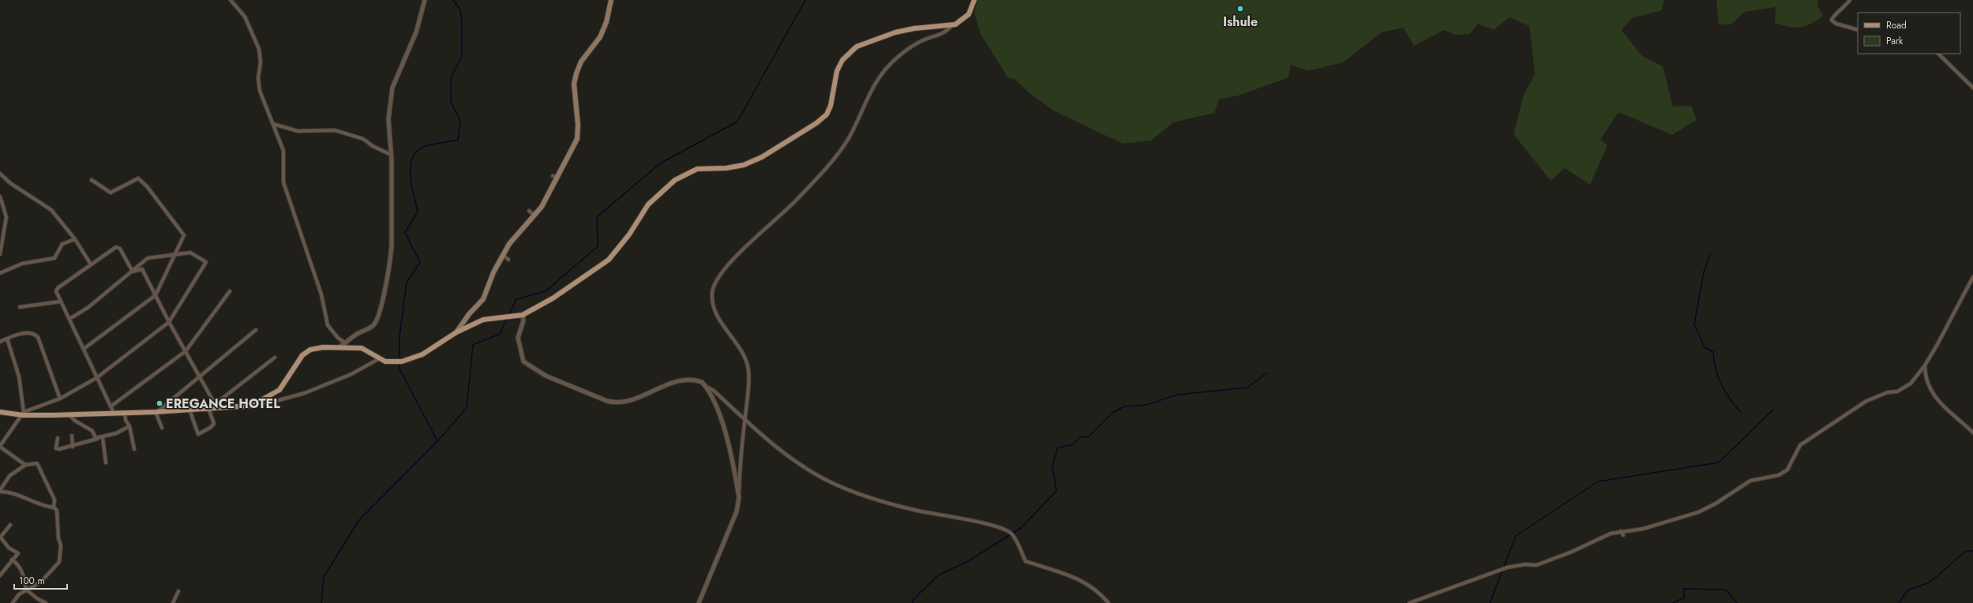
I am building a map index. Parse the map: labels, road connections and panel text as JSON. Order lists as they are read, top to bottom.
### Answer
{
  "places": ["Ishule", "EREGANCE HOTEL"],
  "legend": ["Road", "Park"],
  "scale_bar": "100 m"
}
